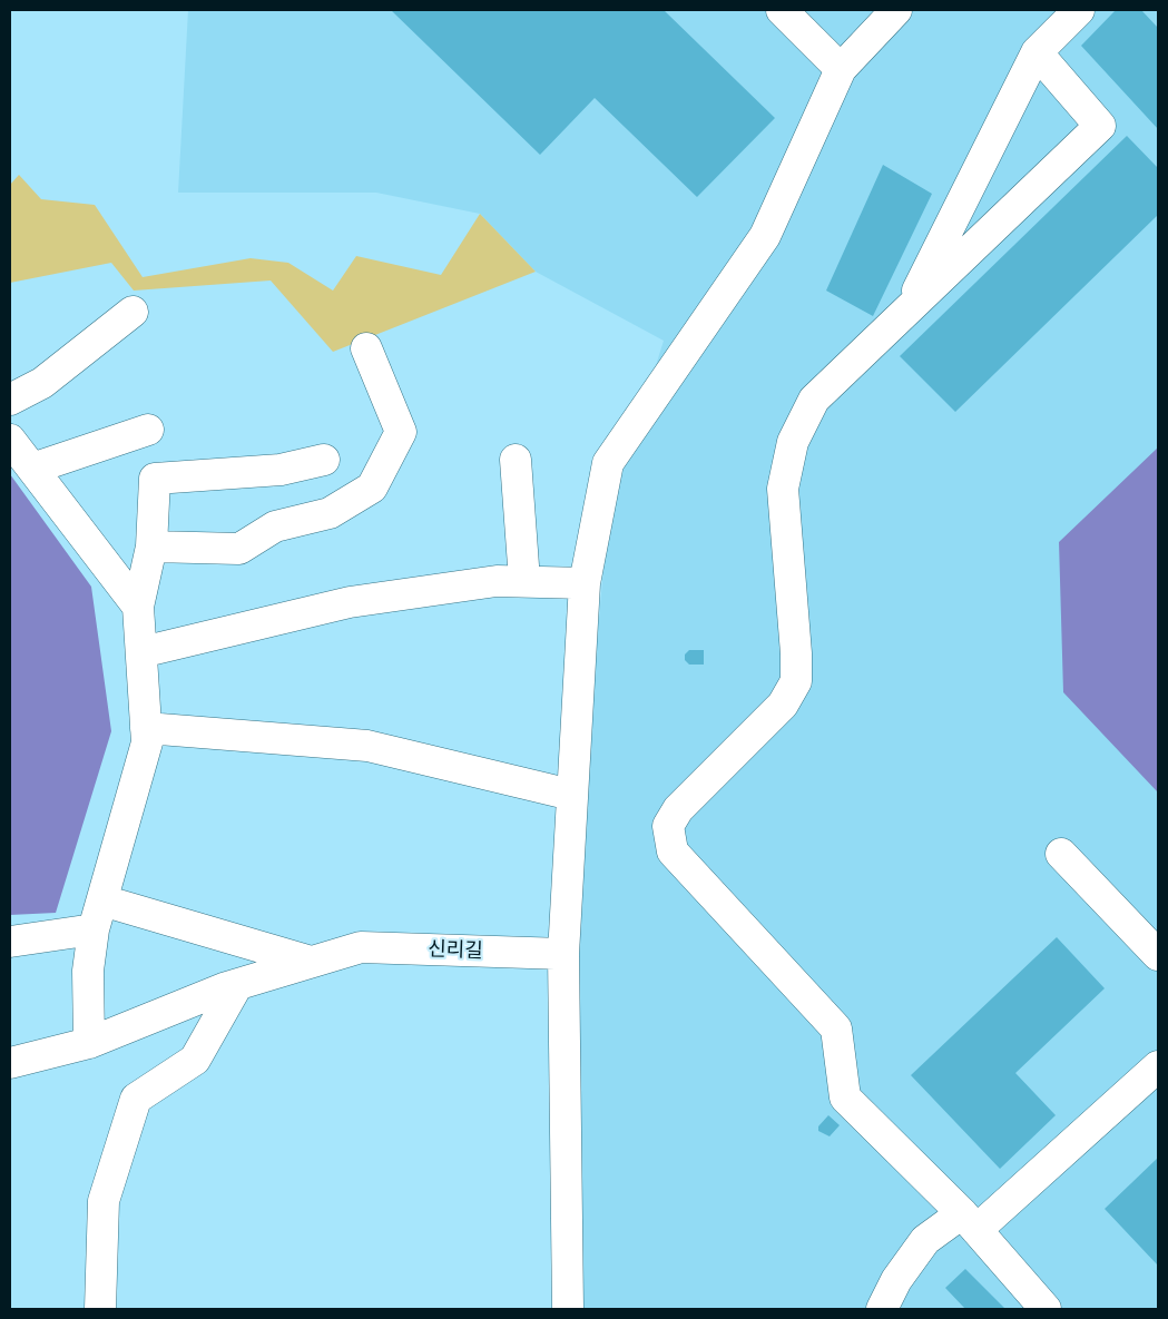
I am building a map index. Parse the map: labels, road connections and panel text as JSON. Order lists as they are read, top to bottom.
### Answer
{
  "streets": {
    "street": ["신리길"]
  }
}
